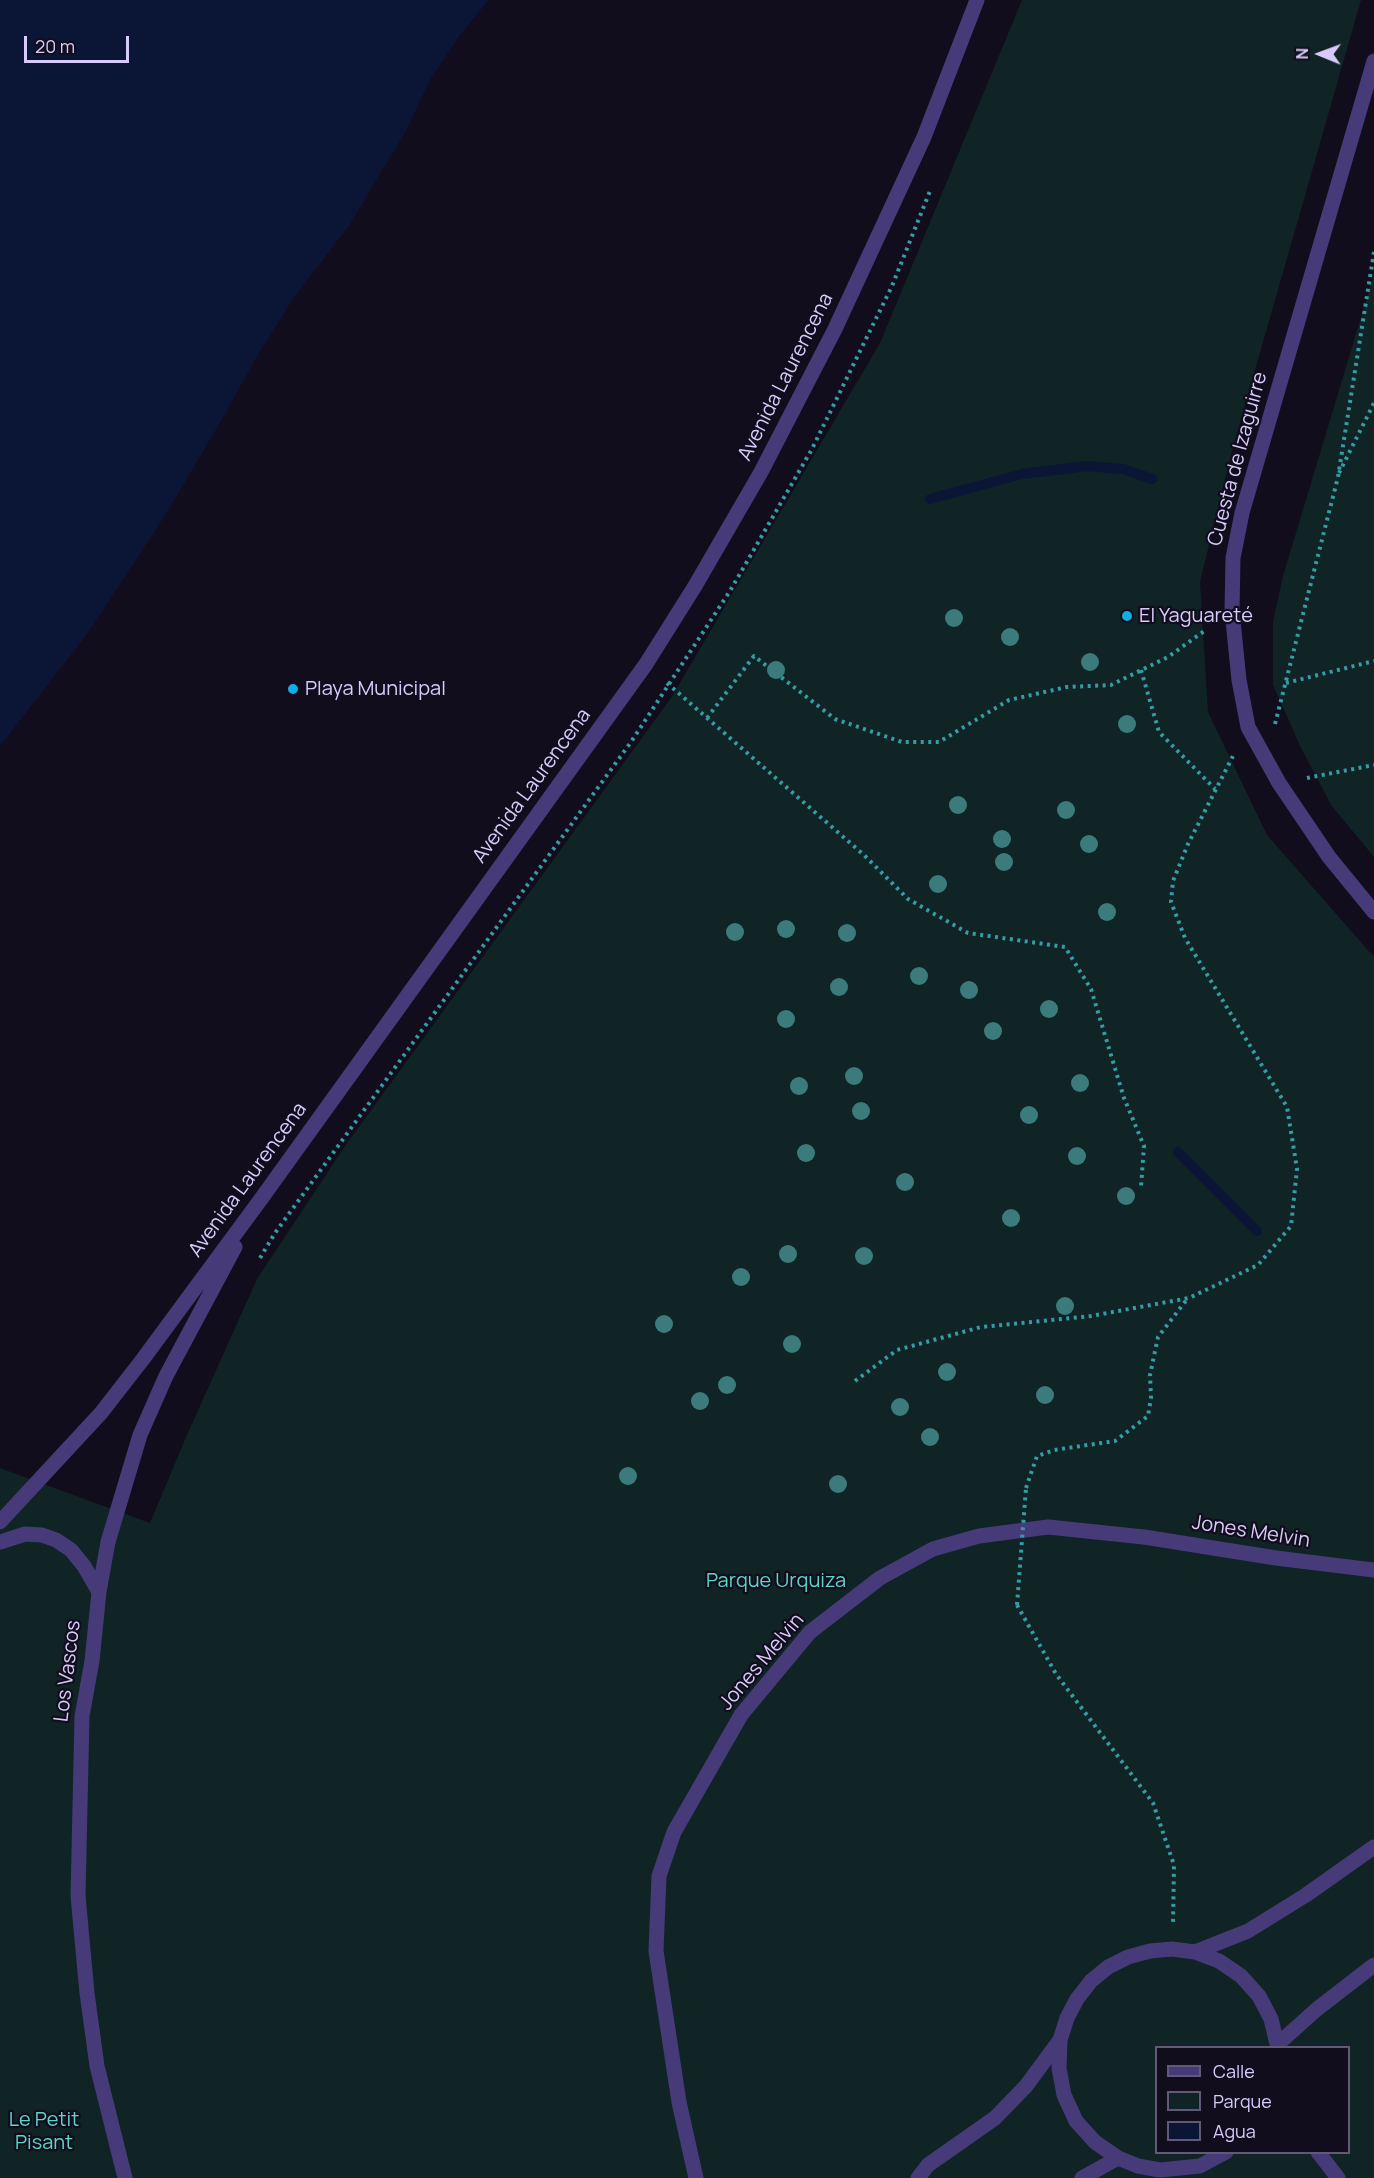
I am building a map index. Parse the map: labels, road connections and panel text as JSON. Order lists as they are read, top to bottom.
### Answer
{
  "streets": {
    "street": [
      "Avenida Laurencena",
      "Cuesta de Izaguirre",
      "Jones Melvin",
      "Los Vascos"
    ]
  },
  "crossings": [
    ["Avenida Laurencena", "Los Vascos"]
  ],
  "parks": ["Parque Urquiza", "Le Petit Pisant"],
  "places": ["El Yaguareté", "Playa Municipal"],
  "legend": ["Calle", "Parque", "Agua"],
  "scale_bar": "20 m",
  "north": "left"
}
